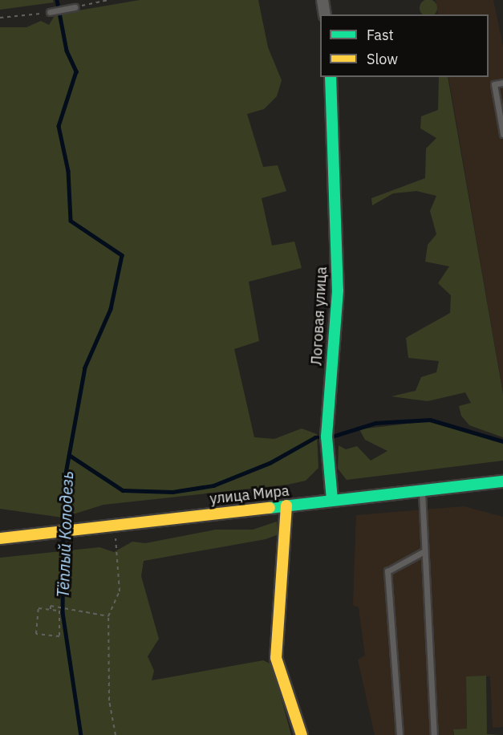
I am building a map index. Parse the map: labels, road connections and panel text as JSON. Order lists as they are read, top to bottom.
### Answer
{
  "streets": {
    "street": ["Логовая улица", "улица Мира"]
  },
  "crossings": [
    ["Логовая улица", "улица Мира"]
  ],
  "water": ["Тёплый Колодезь"],
  "legend": ["Fast", "Slow"]
}
